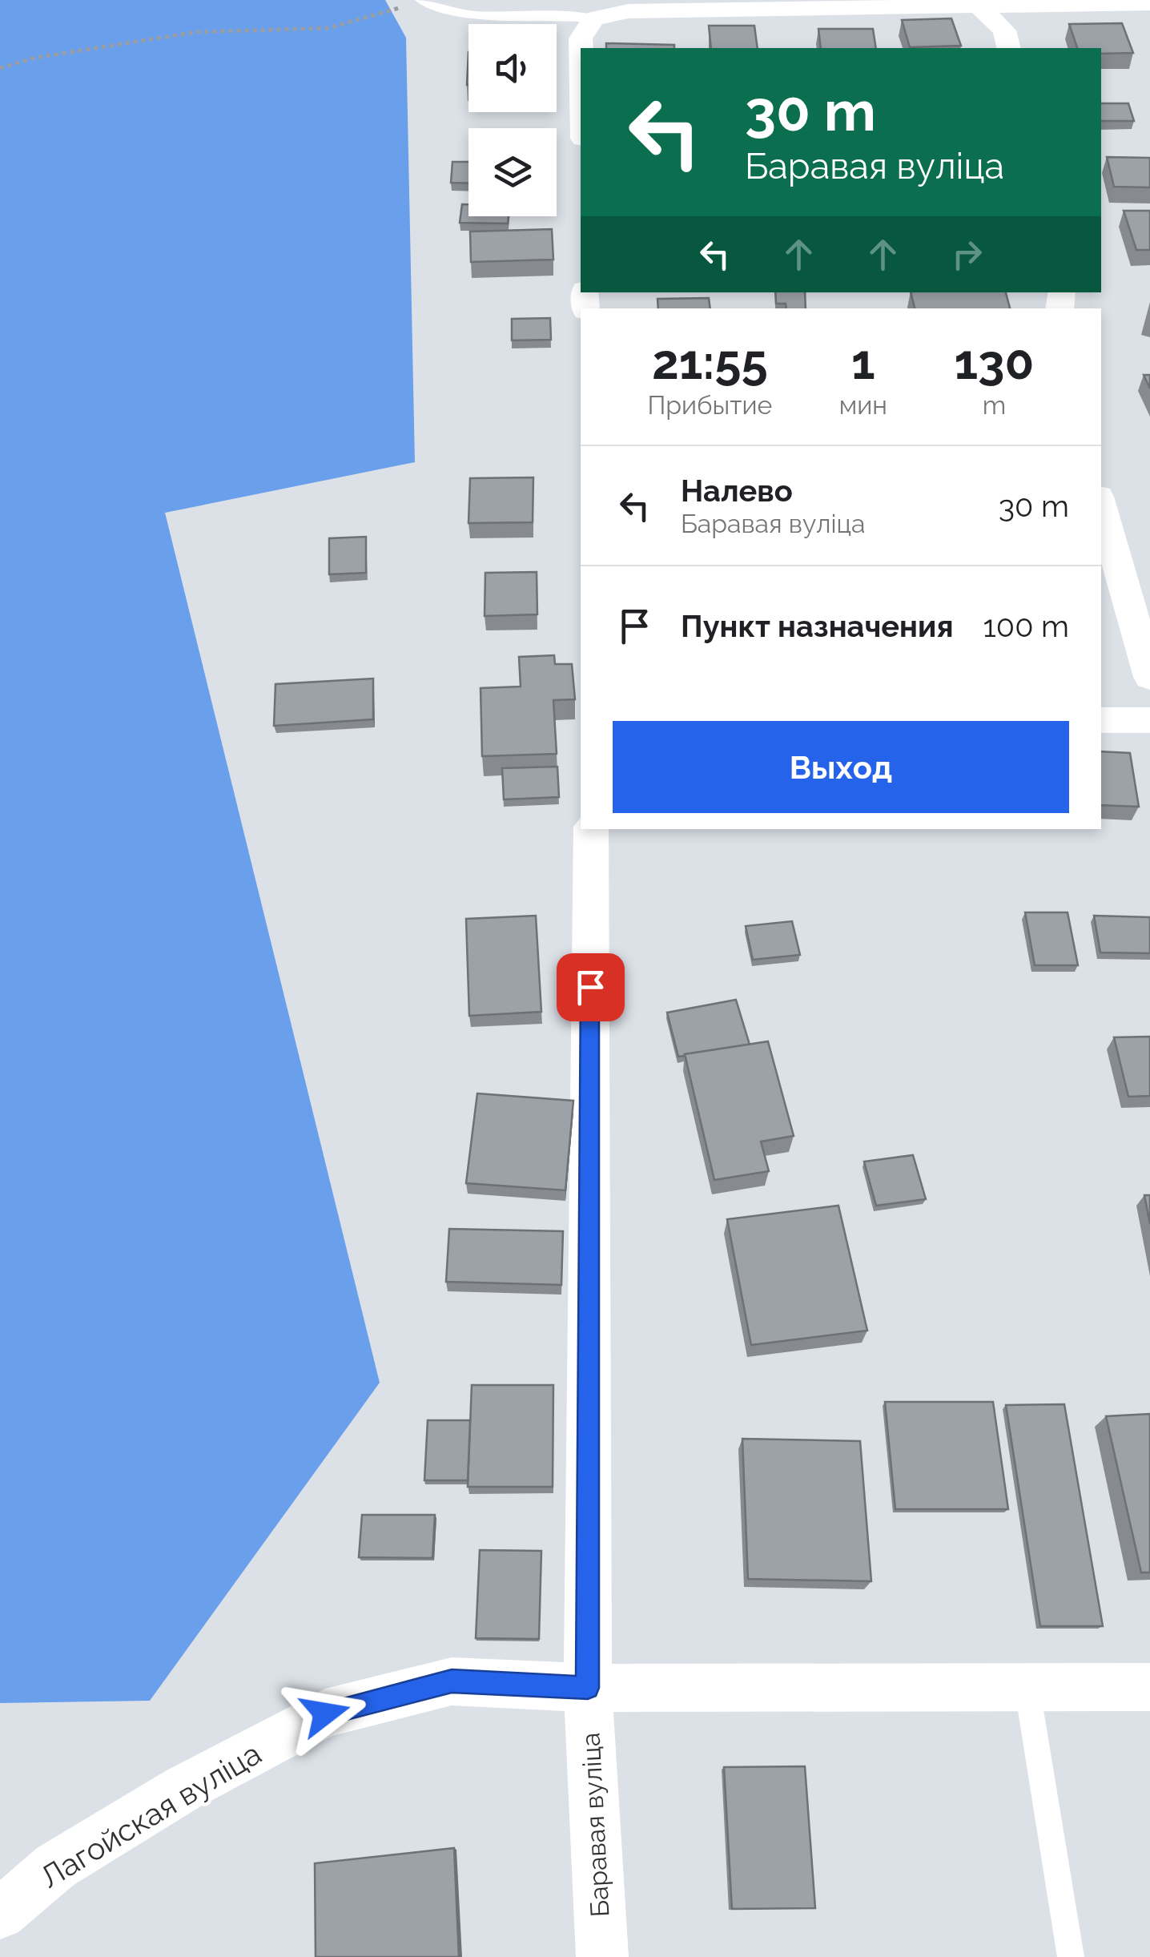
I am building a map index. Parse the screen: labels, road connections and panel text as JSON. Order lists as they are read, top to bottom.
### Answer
{
  "streets": {
    "street": ["Лагойская вуліца", "Баравая вуліца"]
  },
  "crossings": [
    ["Лагойская вуліца", "Баравая вуліца"]
  ],
  "page": {
    "turn": ["30 m", "Баравая вуліца"],
    "eta": [
      "21:55",
      "Прибытие",
      "1",
      "мин",
      "130",
      "m"
    ],
    "list": [
      {
        "name": "Налево",
        "note": "Баравая вуліца",
        "value": "30 m"
      },
      {
        "name": "Пункт назначения",
        "value": "100 m"
      }
    ],
    "buttons": "Выход"
  }
}
